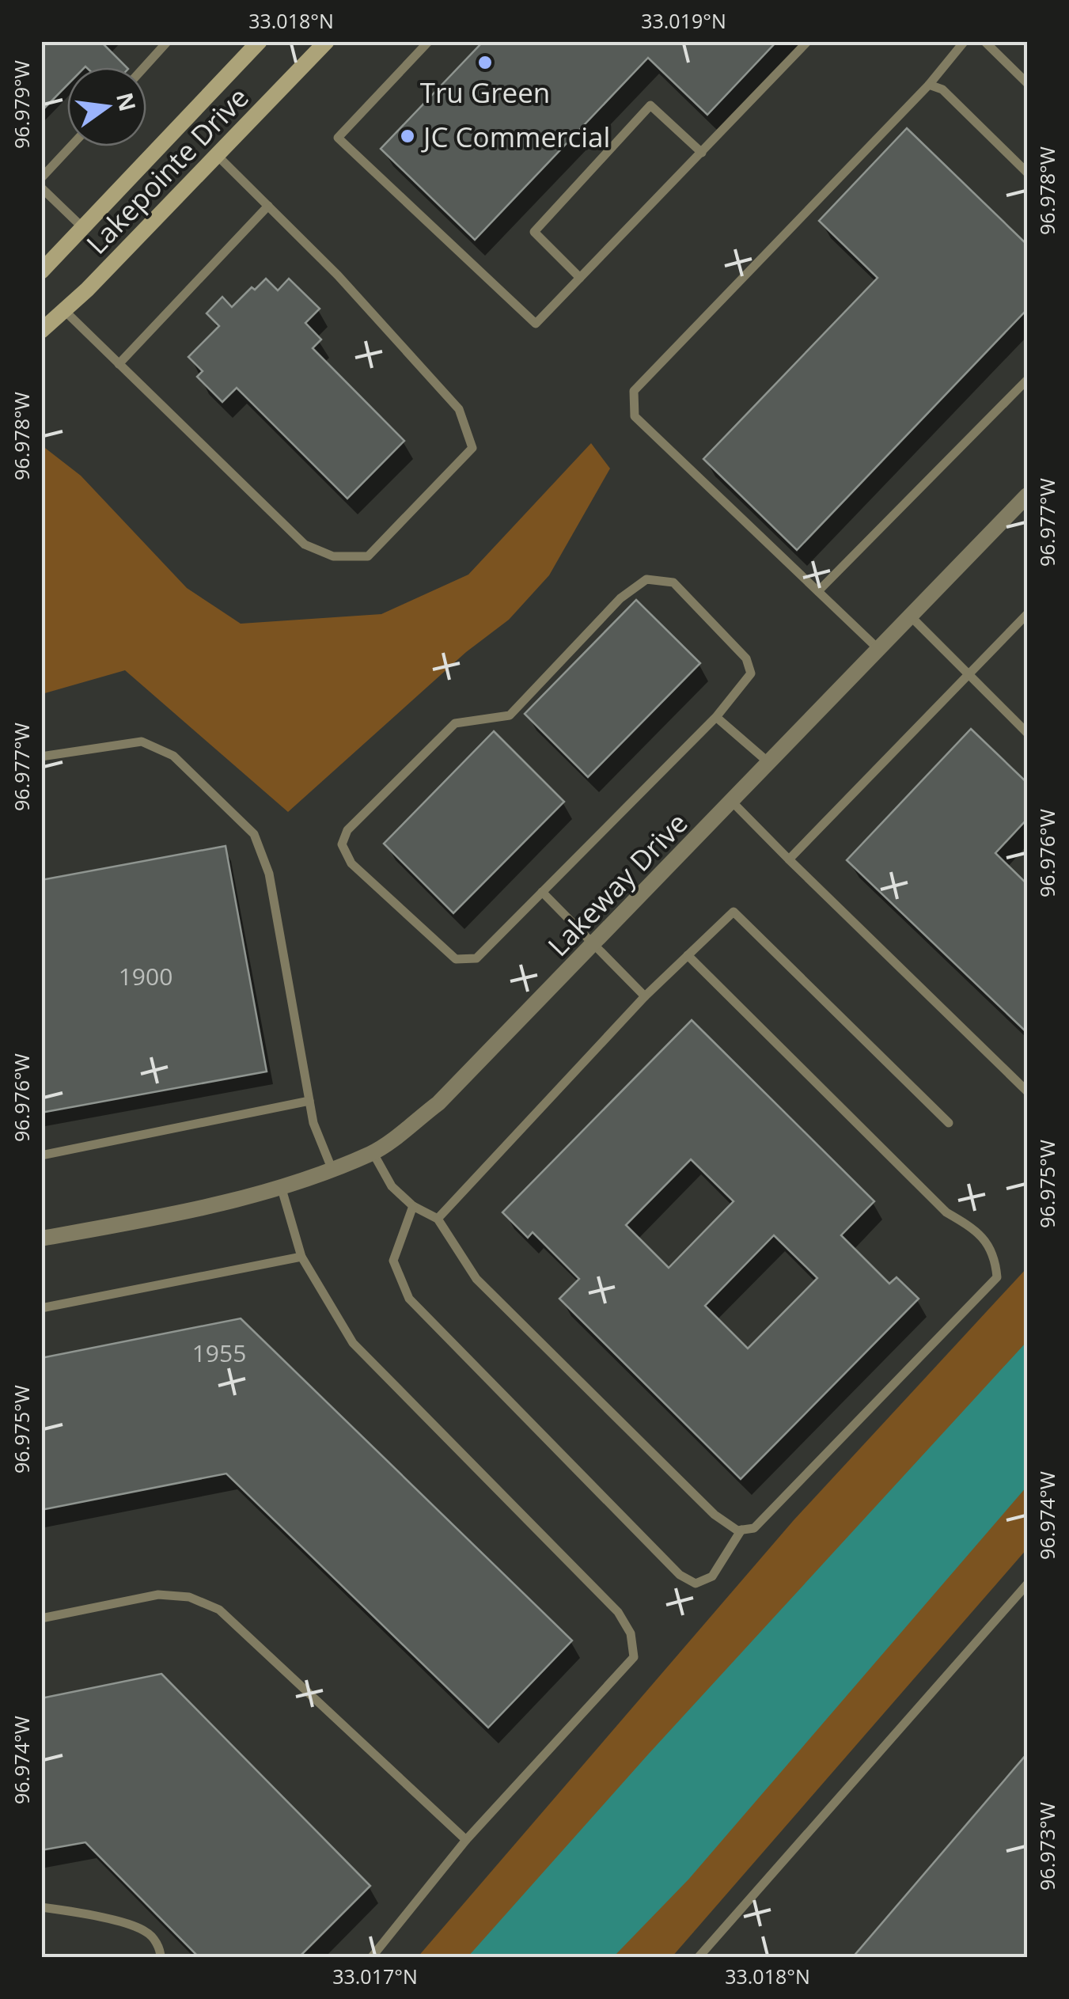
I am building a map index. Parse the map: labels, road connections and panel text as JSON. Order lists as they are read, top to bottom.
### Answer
{
  "streets": {
    "main road": ["Lakepointe Drive"],
    "street": ["Lakeway Drive"]
  },
  "places": ["Tru Green", "JC Commercial"],
  "house_numbers": ["1900", "1955"],
  "north": "right",
  "coordinates": [
    "33.018°N",
    "33.019°N",
    "96.979°W",
    "96.978°W",
    "96.977°W",
    "96.976°W",
    "96.975°W",
    "96.974°W",
    "96.973°W",
    "33.017°N"
  ]
}
